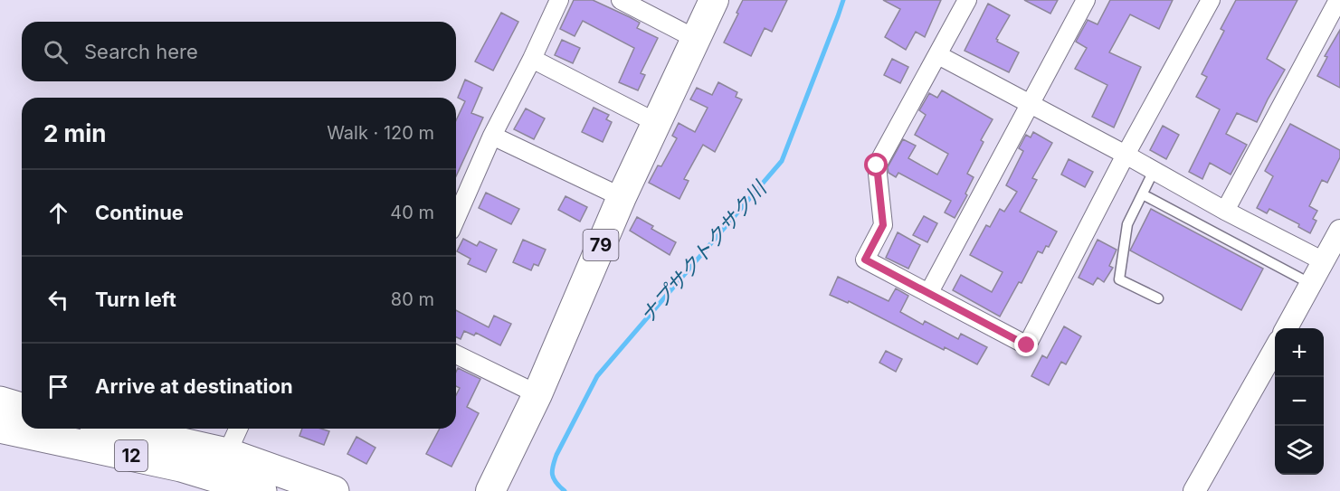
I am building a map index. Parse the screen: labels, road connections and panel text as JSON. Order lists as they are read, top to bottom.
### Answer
{
  "streets": {
    "highway": ["12"],
    "main road": ["79"]
  },
  "water": ["ナプサクトクサク川"],
  "page": {
    "search": "Search here",
    "heading": ["2 min", "Walk · 120 m"],
    "list": [
      ["Continue", "40 m"],
      ["Turn left", "80 m"],
      "Arrive at destination"
    ],
    "map_buttons": ["+", "−"]
  }
}
